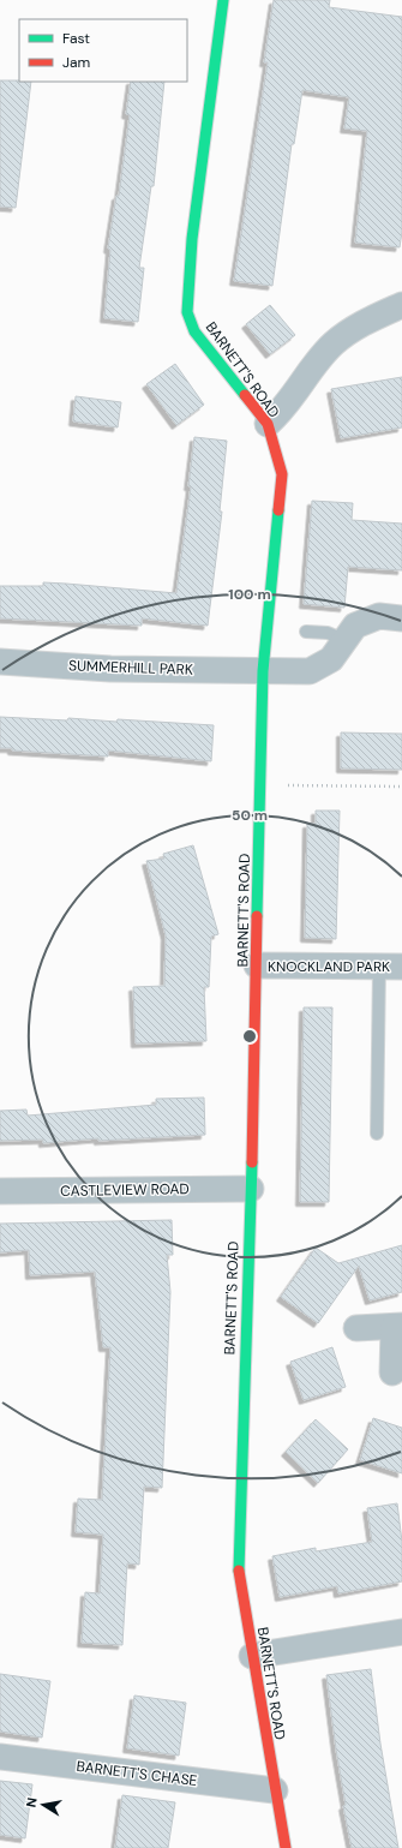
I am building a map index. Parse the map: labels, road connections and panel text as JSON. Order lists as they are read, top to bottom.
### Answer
{
  "streets": {
    "street": [
      "BARNETT'S ROAD",
      "SUMMERHILL PARK",
      "KNOCKLAND PARK",
      "CASTLEVIEW ROAD",
      "BARNETT'S CHASE"
    ]
  },
  "crossings": [
    ["BARNETT'S ROAD", "SUMMERHILL PARK"],
    ["BARNETT'S ROAD", "KNOCKLAND PARK"],
    ["BARNETT'S ROAD", "CASTLEVIEW ROAD"],
    ["BARNETT'S ROAD", "BARNETT'S CHASE"]
  ],
  "legend": ["Fast", "Jam"],
  "north": "left",
  "rings": ["100 m", "50 m"]
}
